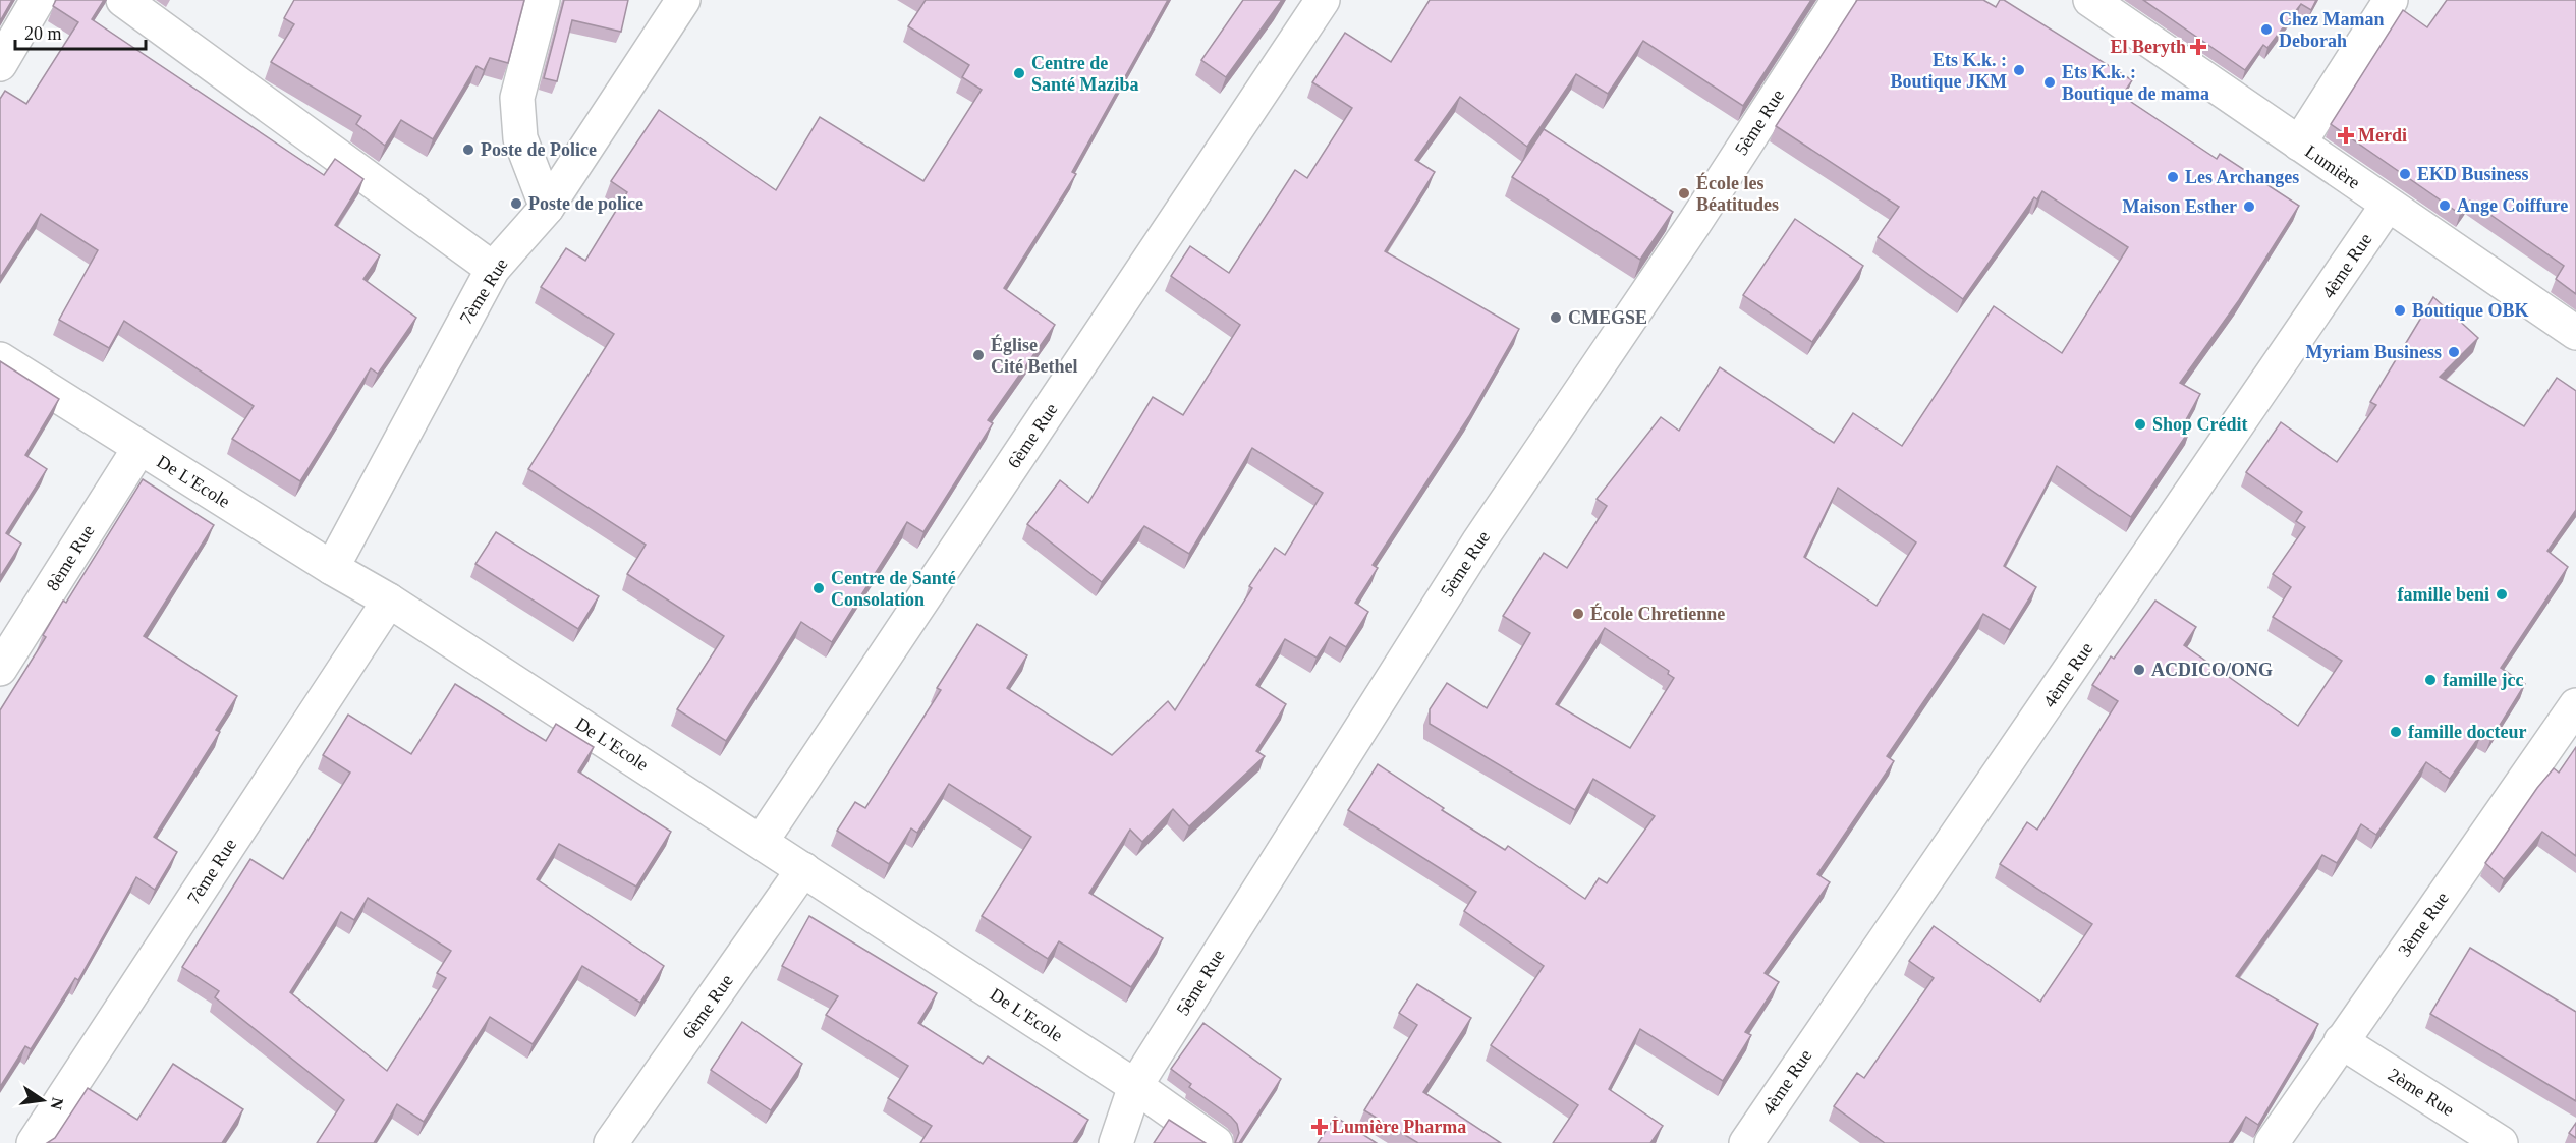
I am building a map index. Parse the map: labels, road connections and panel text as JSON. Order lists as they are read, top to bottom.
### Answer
{
  "streets": {
    "street": [
      "5ème Rue",
      "Lumière",
      "4ème Rue",
      "7ème Rue",
      "6ème Rue",
      "De L'Ecole",
      "8ème Rue",
      "3ème Rue",
      "2ème Rue"
    ]
  },
  "crossings": [
    ["5ème Rue", "De L'Ecole"],
    ["Lumière", "4ème Rue"],
    ["7ème Rue", "De L'Ecole"],
    ["6ème Rue", "De L'Ecole"],
    ["De L'Ecole", "8ème Rue"],
    ["3ème Rue", "2ème Rue"]
  ],
  "places": {
    "other": [
      "Chez Maman Deborah",
      "Ets K.k. : Boutique JKM",
      "Centre de Santé Maziba",
      "Ets K.k. : Boutique de mama",
      "Poste de Police",
      "EKD Business",
      "Les Archanges",
      "École les Béatitudes",
      "Poste de police",
      "Ange Coiffure",
      "Maison Esther",
      "Boutique OBK",
      "CMEGSE",
      "Myriam Business",
      "Église Cité Bethel",
      "Shop Crédit",
      "Centre de Santé Consolation",
      "famille beni",
      "École Chretienne",
      "ACDICO/ONG",
      "famille jcc",
      "famille docteur"
    ],
    "health": ["El Beryth", "Merdi", "Lumière Pharma"]
  },
  "scale_bar": "20 m",
  "north": "right"
}
